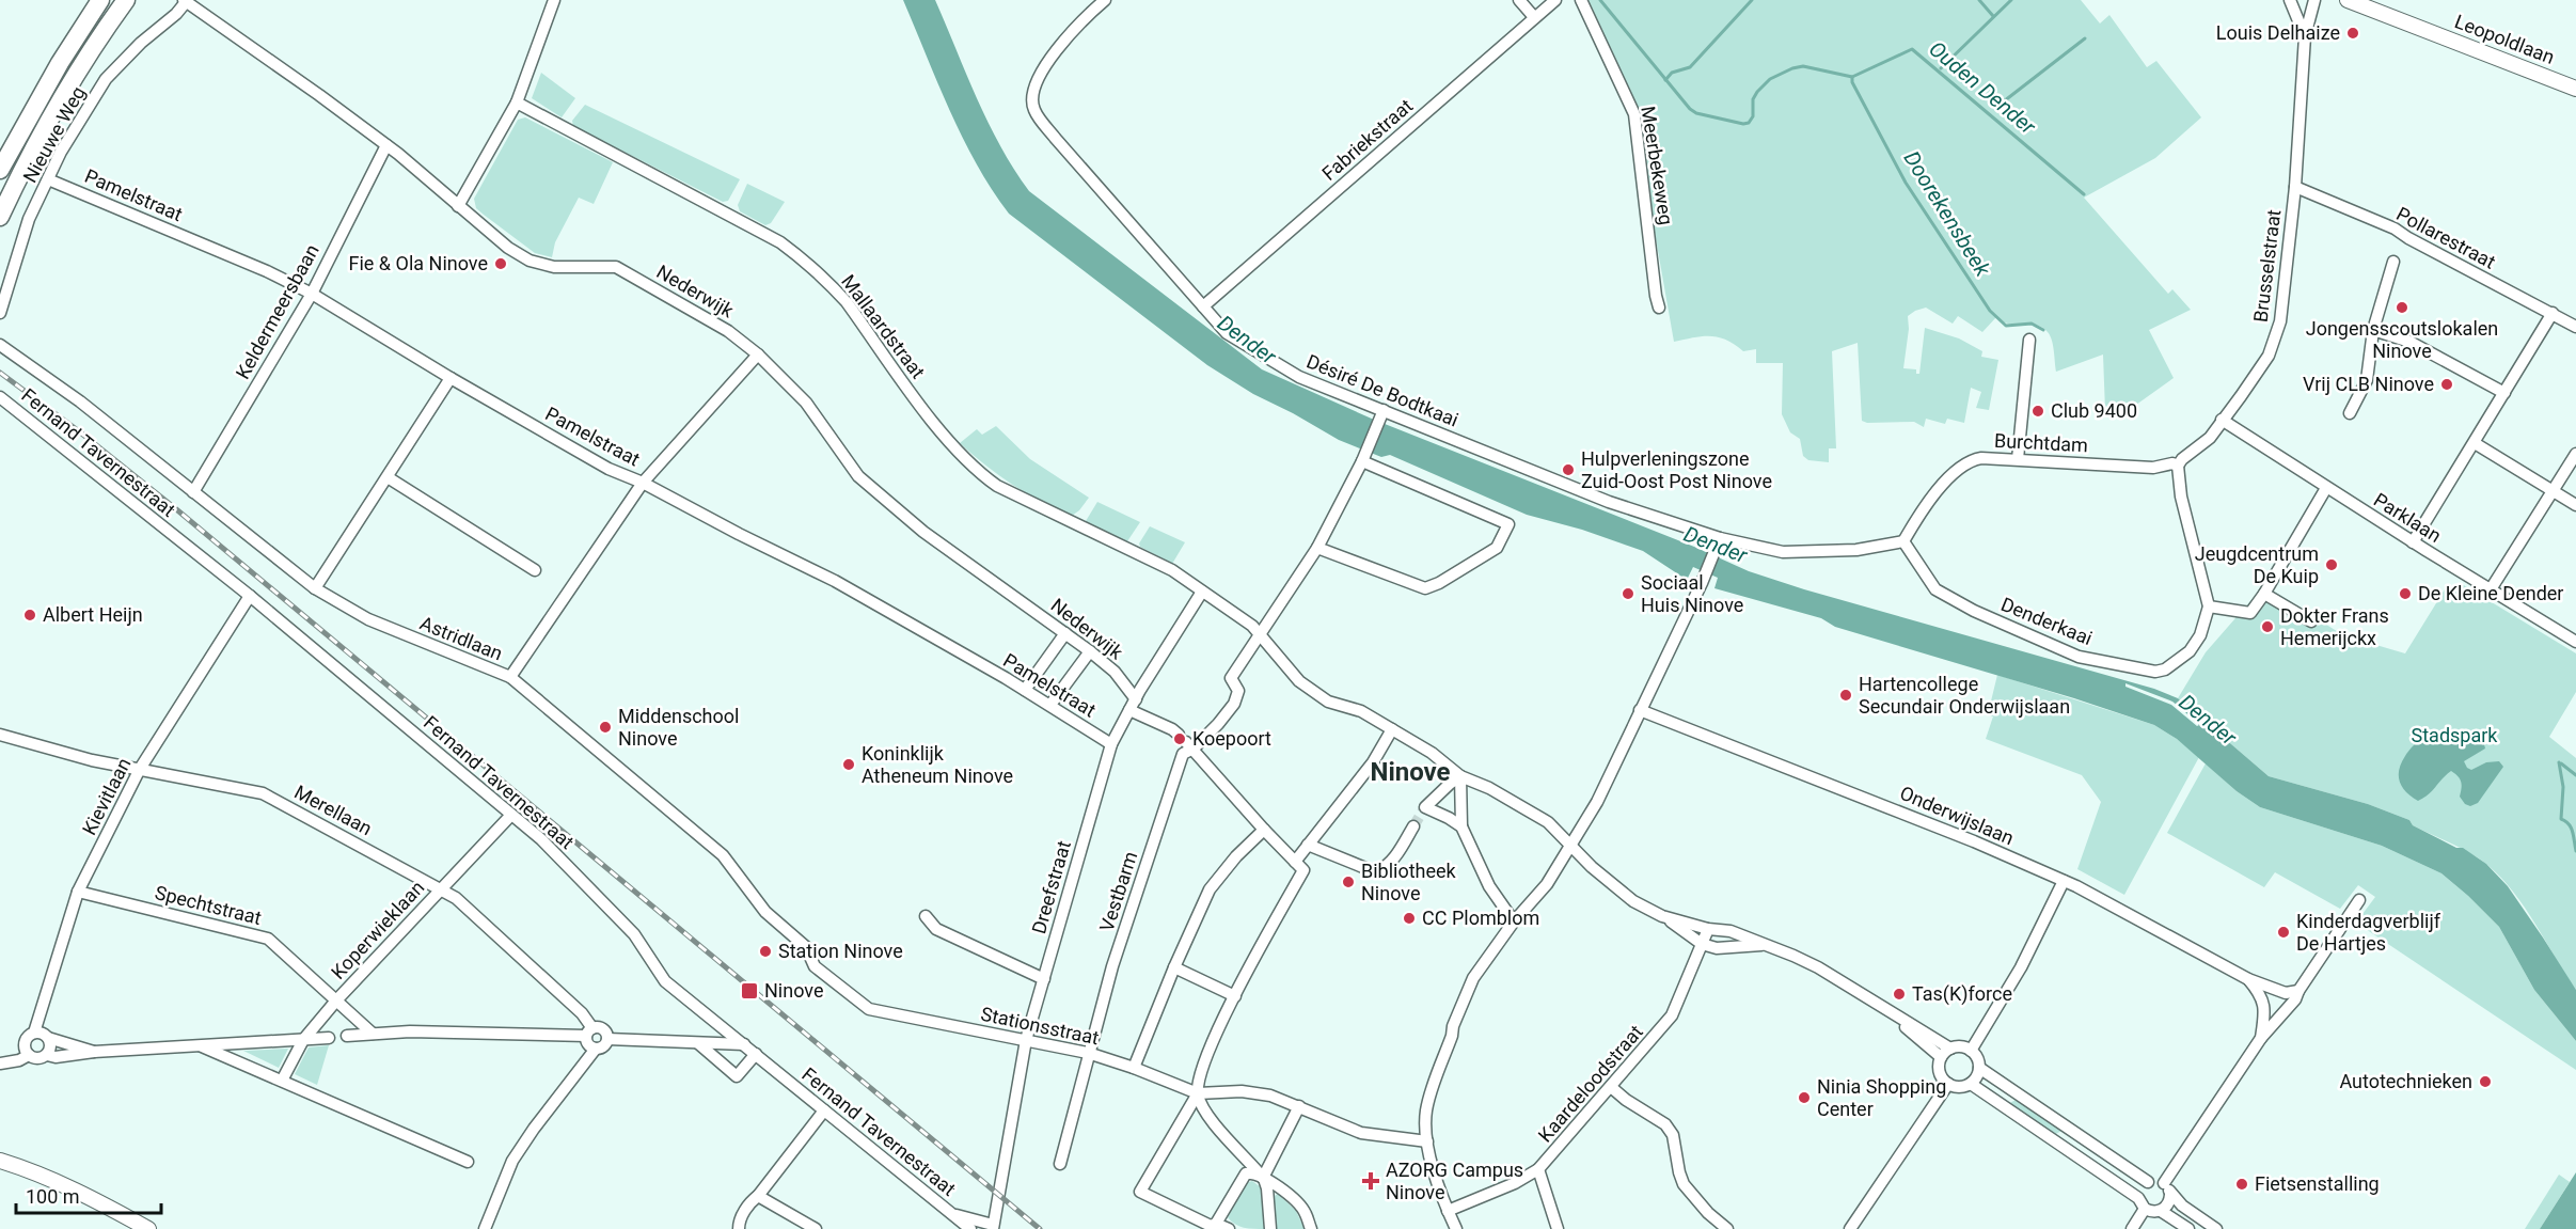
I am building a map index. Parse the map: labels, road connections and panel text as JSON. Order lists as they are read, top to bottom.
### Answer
{
  "streets": {
    "main road": ["Leopoldlaan"],
    "street": [
      "Nieuwe Weg",
      "Fabriekstraat",
      "Meerbekeweg",
      "Pamelstraat",
      "Pollarestraat",
      "Brusselstraat",
      "Nederwijk",
      "Keldermeersbaan",
      "Mallaardstraat",
      "Désiré De Bodtkaai",
      "Burchtdam",
      "Fernand Tavernestraat",
      "Parklaan",
      "Denderkaai",
      "Astridlaan",
      "Kievitlaan",
      "Merellaan",
      "Onderwijslaan",
      "Dreefstraat",
      "Vestbarm",
      "Spechtstraat",
      "Koperwieklaan",
      "Stationsstraat",
      "Kaardeloodstraat"
    ]
  },
  "crossings": [
    ["Nieuwe Weg", "Pamelstraat"],
    ["Nieuwe Weg", "Nederwijk"],
    ["Fabriekstraat", "Désiré De Bodtkaai"],
    ["Pamelstraat", "Keldermeersbaan"],
    ["Pamelstraat", "Dreefstraat"],
    ["Pollarestraat", "Brusselstraat"],
    ["Brusselstraat", "Burchtdam"],
    ["Brusselstraat", "Parklaan"],
    ["Nederwijk", "Keldermeersbaan"],
    ["Nederwijk", "Dreefstraat"],
    ["Keldermeersbaan", "Astridlaan"],
    ["Mallaardstraat", "Dreefstraat"],
    ["Mallaardstraat", "Vestbarm"],
    ["Désiré De Bodtkaai", "Burchtdam"],
    ["Désiré De Bodtkaai", "Denderkaai"],
    ["Burchtdam", "Denderkaai"],
    ["Fernand Tavernestraat", "Kievitlaan"],
    ["Fernand Tavernestraat", "Dreefstraat"],
    ["Fernand Tavernestraat", "Koperwieklaan"],
    ["Astridlaan", "Stationsstraat"],
    ["Kievitlaan", "Merellaan"],
    ["Kievitlaan", "Spechtstraat"],
    ["Merellaan", "Koperwieklaan"],
    ["Dreefstraat", "Stationsstraat"],
    ["Vestbarm", "Stationsstraat"],
    ["Spechtstraat", "Koperwieklaan"]
  ],
  "districts": ["Ninove"],
  "water": ["Ouden Dender", "Doorekensbeek", "Dender"],
  "parks": ["Stadspark"],
  "places": {
    "other": [
      "Louis Delhaize",
      "Fie & Ola Ninove",
      "Jongensscoutslokalen Ninove",
      "Vrij CLB Ninove",
      "Club 9400",
      "Hulpverleningszone Zuid-Oost Post Ninove",
      "Jeugdcentrum De Kuip",
      "Sociaal Huis Ninove",
      "De Kleine Dender",
      "Albert Heijn",
      "Dokter Frans Hemerijckx",
      "Hartencollege Secundair Onderwijslaan",
      "Middenschool Ninove",
      "Koepoort",
      "Koninklijk Atheneum Ninove",
      "Bibliotheek Ninove",
      "CC Plomblom",
      "Kinderdagverblijf De Hartjes",
      "Station Ninove",
      "Tas(K)force",
      "Autotechnieken",
      "Ninia Shopping Center",
      "Fietsenstalling"
    ],
    "transit": ["Ninove"],
    "health": ["AZORG Campus Ninove"]
  },
  "scale_bar": "100 m"
}
